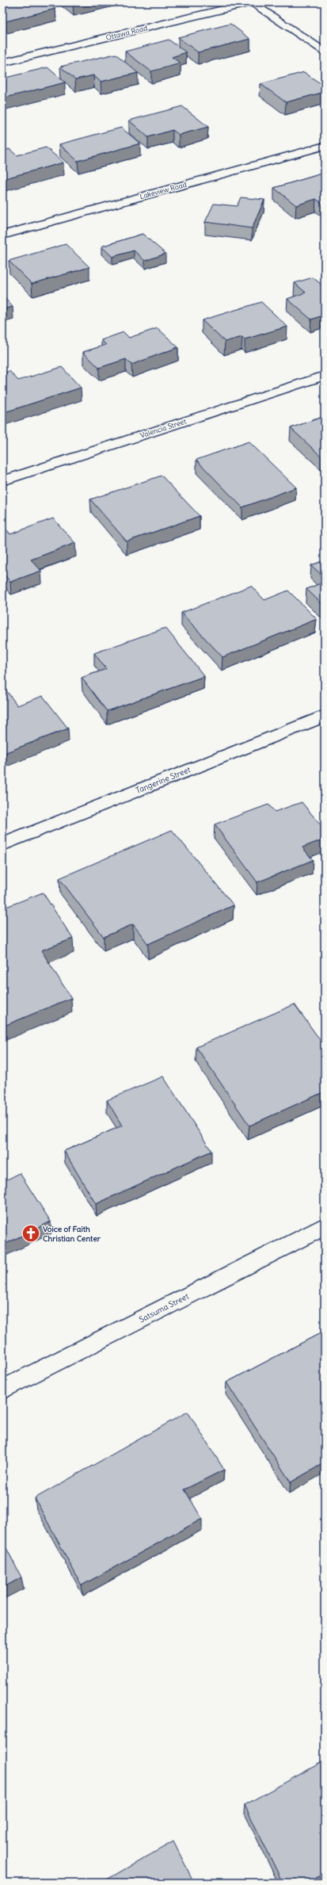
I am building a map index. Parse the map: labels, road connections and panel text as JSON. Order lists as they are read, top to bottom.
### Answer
{
  "streets": {
    "street": [
      "Ottawa Road",
      "Lakeview Road",
      "Valencia Street",
      "Tangerine Street",
      "Satsuma Street"
    ]
  },
  "places": {
    "church": ["Voice of Faith Christian Center"]
  }
}
